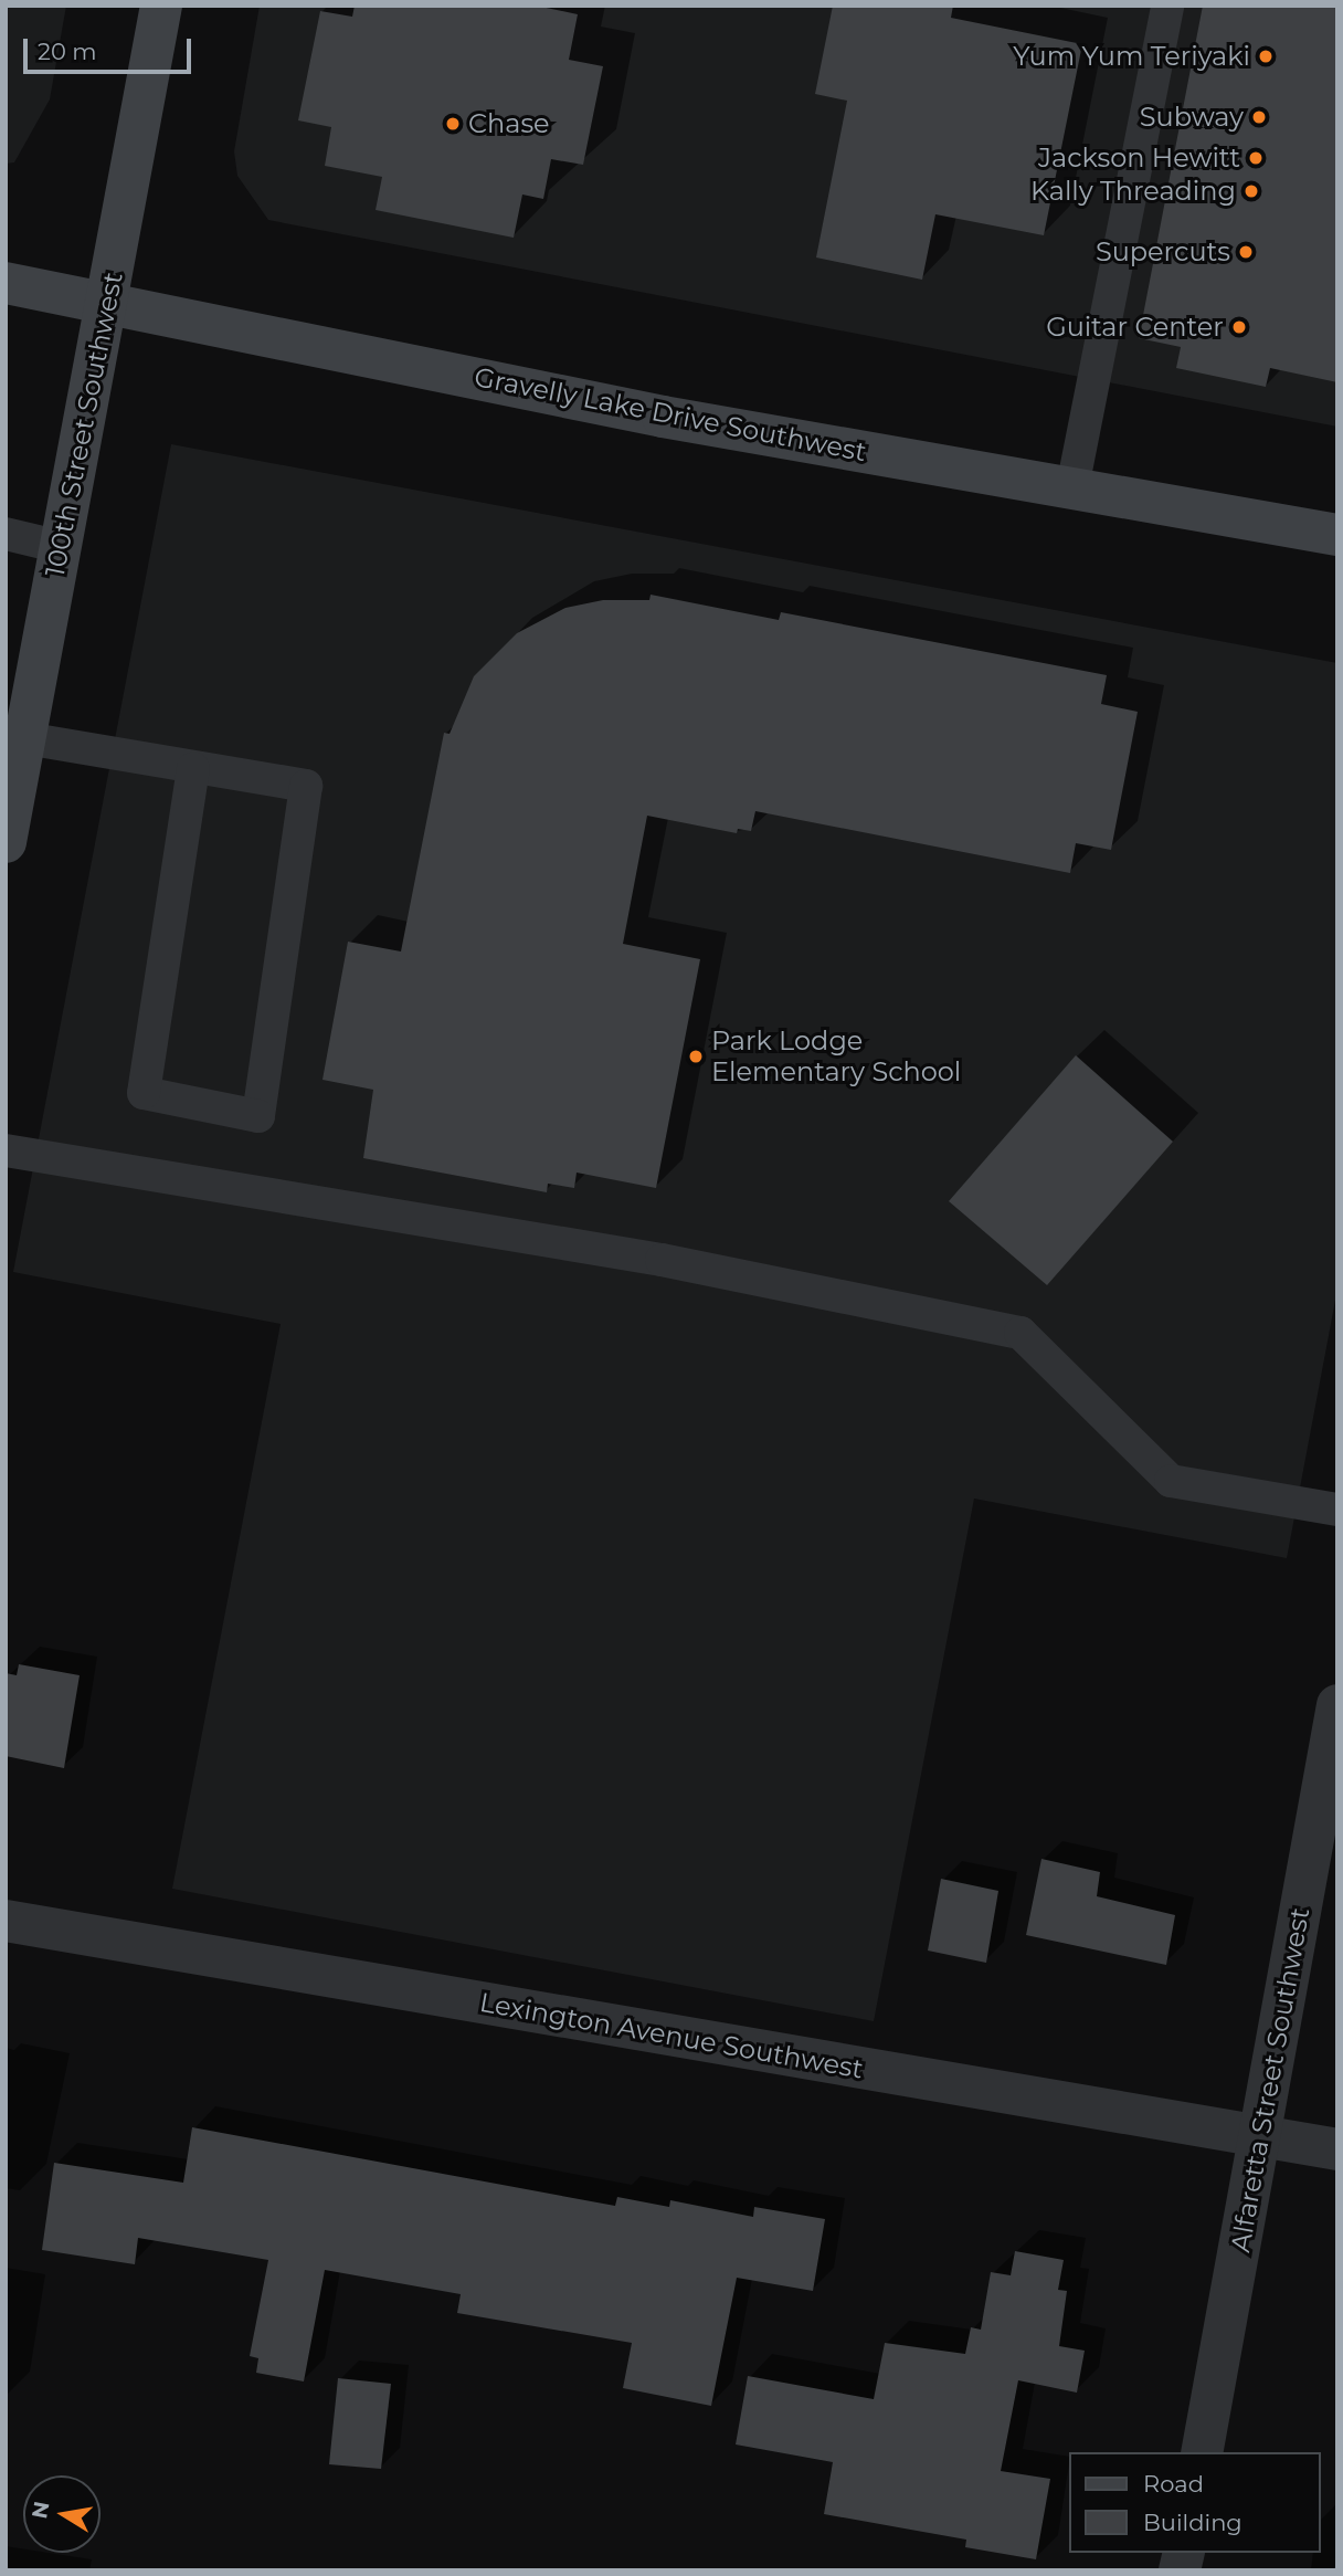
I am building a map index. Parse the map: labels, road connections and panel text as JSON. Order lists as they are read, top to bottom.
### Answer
{
  "streets": {
    "main road": ["Gravelly Lake Drive Southwest", "100th Street Southwest"],
    "street": ["Lexington Avenue Southwest", "Alfaretta Street Southwest"]
  },
  "crossings": [
    ["Gravelly Lake Drive Southwest", "100th Street Southwest"],
    ["Lexington Avenue Southwest", "Alfaretta Street Southwest"]
  ],
  "places": [
    "Yum Yum Teriyaki",
    "Subway",
    "Chase",
    "Jackson Hewitt",
    "Kally Threading",
    "Supercuts",
    "Guitar Center",
    "Park Lodge Elementary School"
  ],
  "legend": ["Road", "Building"],
  "scale_bar": "20 m",
  "north": "left"
}
